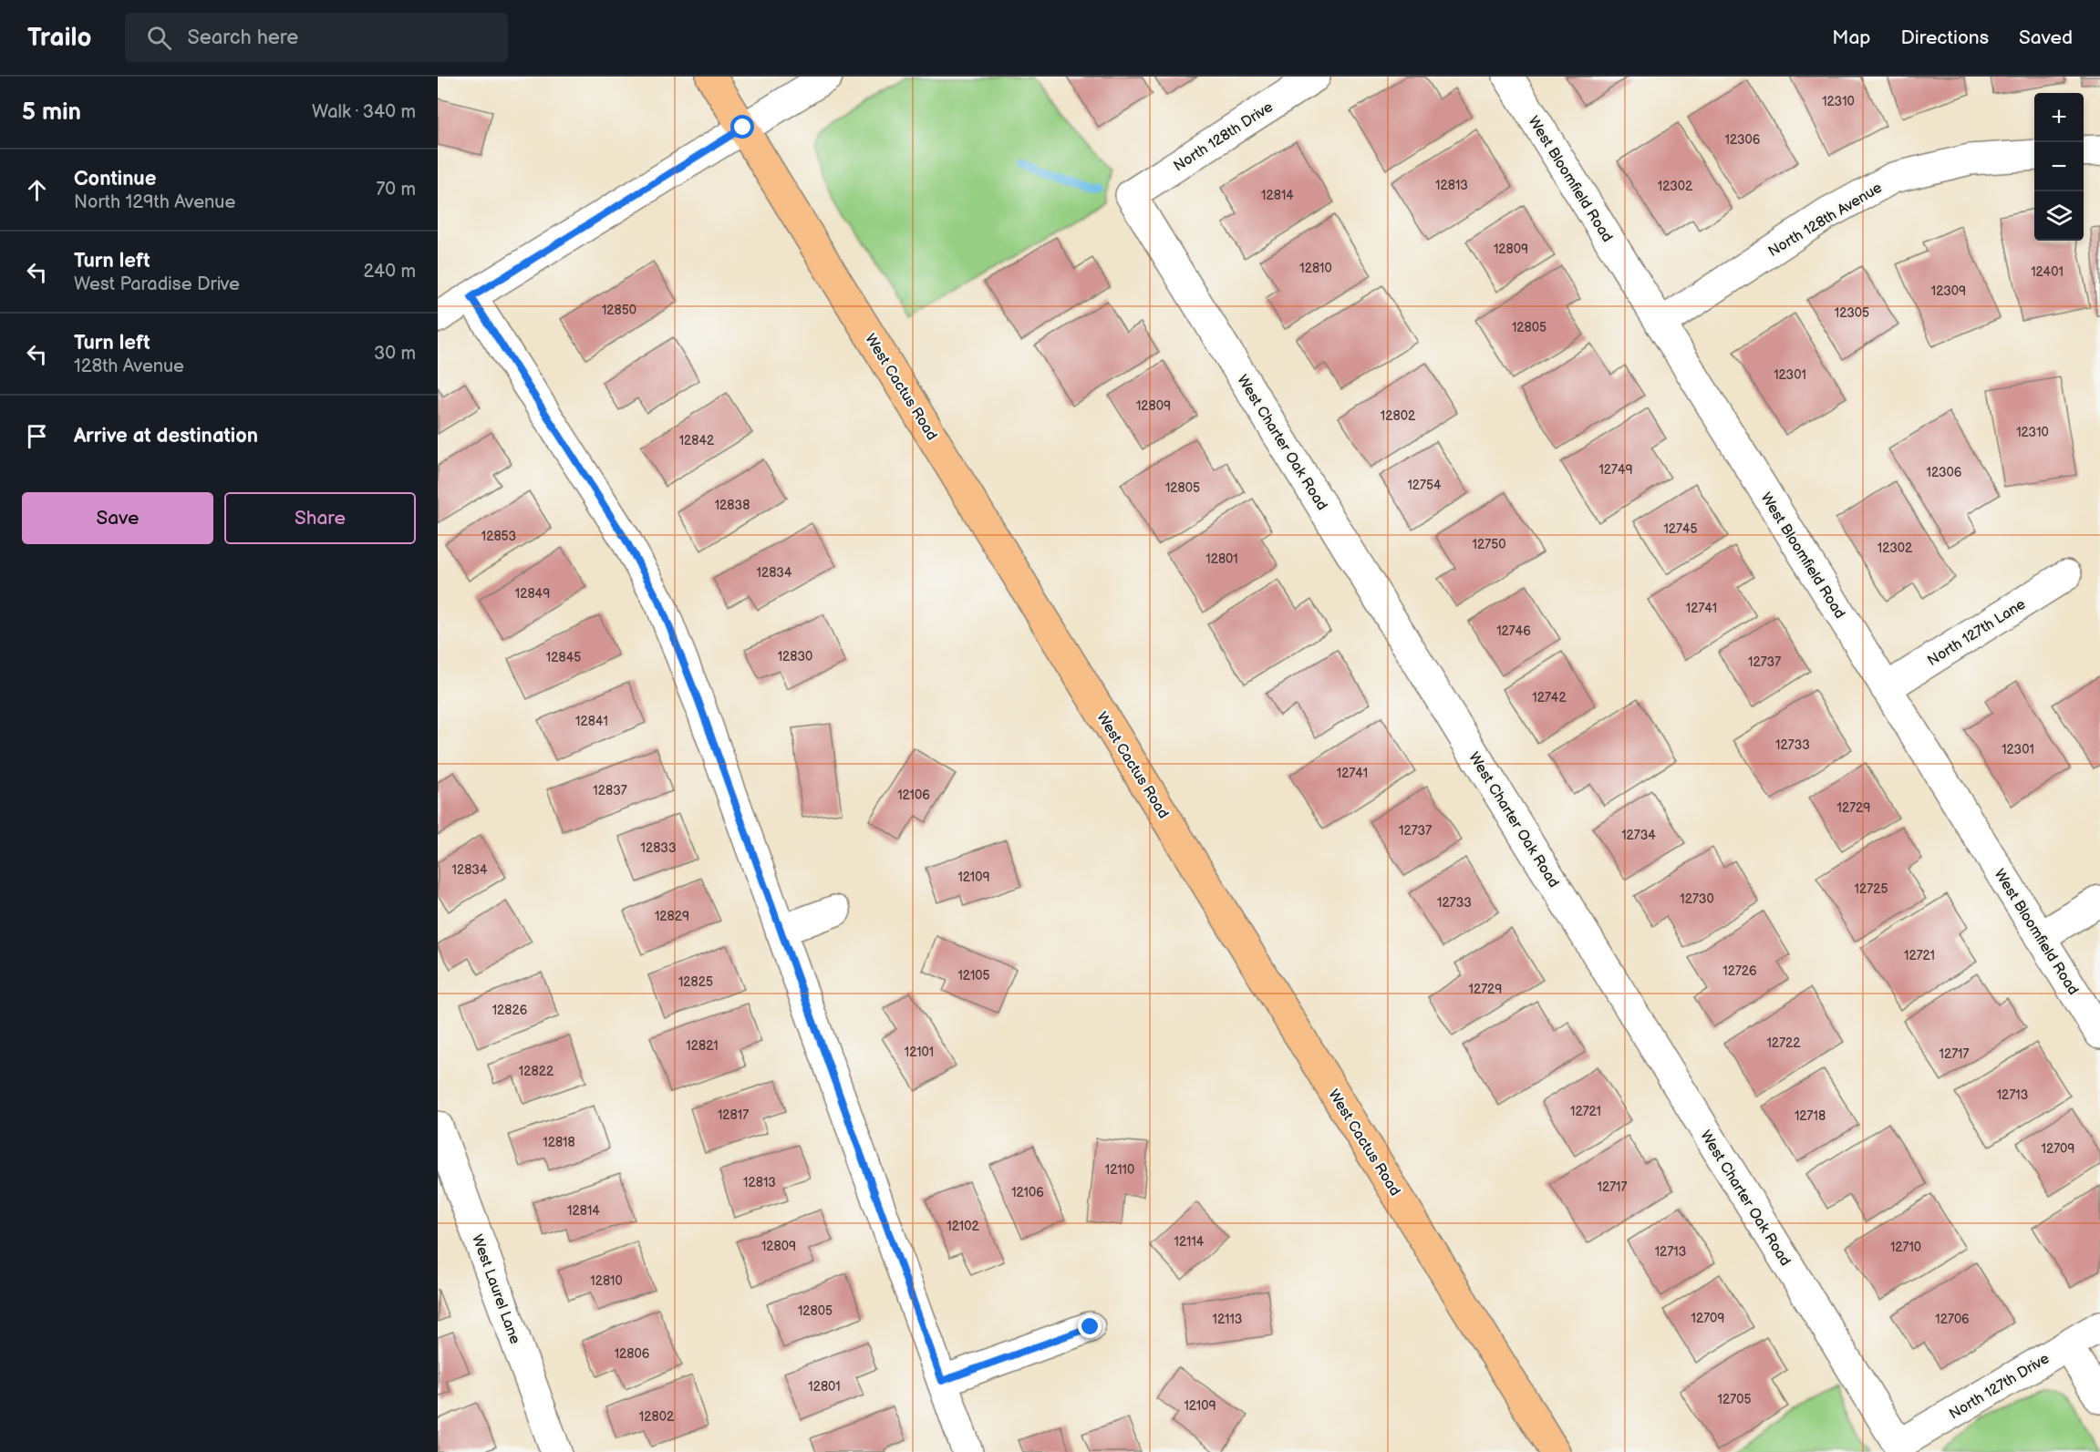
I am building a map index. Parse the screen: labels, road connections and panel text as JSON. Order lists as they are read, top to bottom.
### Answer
{
  "streets": {
    "main road": ["West Cactus Road"],
    "street": [
      "North 128th Drive",
      "West Bloomfield Road",
      "North 128th Avenue",
      "West Charter Oak Road",
      "North 127th Lane",
      "West Laurel Lane",
      "North 127th Drive"
    ]
  },
  "crossings": [
    ["North 128th Drive", "West Charter Oak Road"],
    ["West Bloomfield Road", "North 128th Avenue"],
    ["West Bloomfield Road", "North 127th Lane"],
    ["West Charter Oak Road", "North 127th Drive"]
  ],
  "house_numbers": [
    "12310",
    "12306",
    "12813",
    "12302",
    "12814",
    "12809",
    "12810",
    "12401",
    "12309",
    "12850",
    "12305",
    "12805",
    "12301",
    "12809",
    "12802",
    "12310",
    "12842",
    "12749",
    "12306",
    "12754",
    "12805",
    "12838",
    "12745",
    "12853",
    "12750",
    "12302",
    "12801",
    "12834",
    "12849",
    "12741",
    "12746",
    "12830",
    "12845",
    "12737",
    "12742",
    "12841",
    "12733",
    "12301",
    "12741",
    "12837",
    "12106",
    "12729",
    "12737",
    "12734",
    "12833",
    "12834",
    "12109",
    "12725",
    "12730",
    "12733",
    "12829",
    "12721",
    "12726",
    "12105",
    "12825",
    "12729",
    "12826",
    "12722",
    "12821",
    "12101",
    "12717",
    "12822",
    "12713",
    "12721",
    "12817",
    "12718",
    "12818",
    "12709",
    "12110",
    "12813",
    "12717",
    "12106",
    "12814",
    "12102",
    "12114",
    "12809",
    "12710",
    "12713",
    "12810",
    "12805",
    "12709",
    "12113",
    "12706",
    "12806",
    "12801",
    "12705",
    "12109",
    "12802"
  ],
  "page": {
    "header": "Trailo",
    "search": "Search here",
    "nav": ["Map", "Directions", "Saved"],
    "heading": ["5 min", "Walk · 340 m"],
    "map_buttons": ["+", "−"],
    "list": [
      ["Continue", "North 129th Avenue", "70 m"],
      ["Turn left", "West Paradise Drive", "240 m"],
      ["Turn left", "128th Avenue", "30 m"],
      "Arrive at destination"
    ],
    "buttons": ["Save", "Share"]
  }
}
